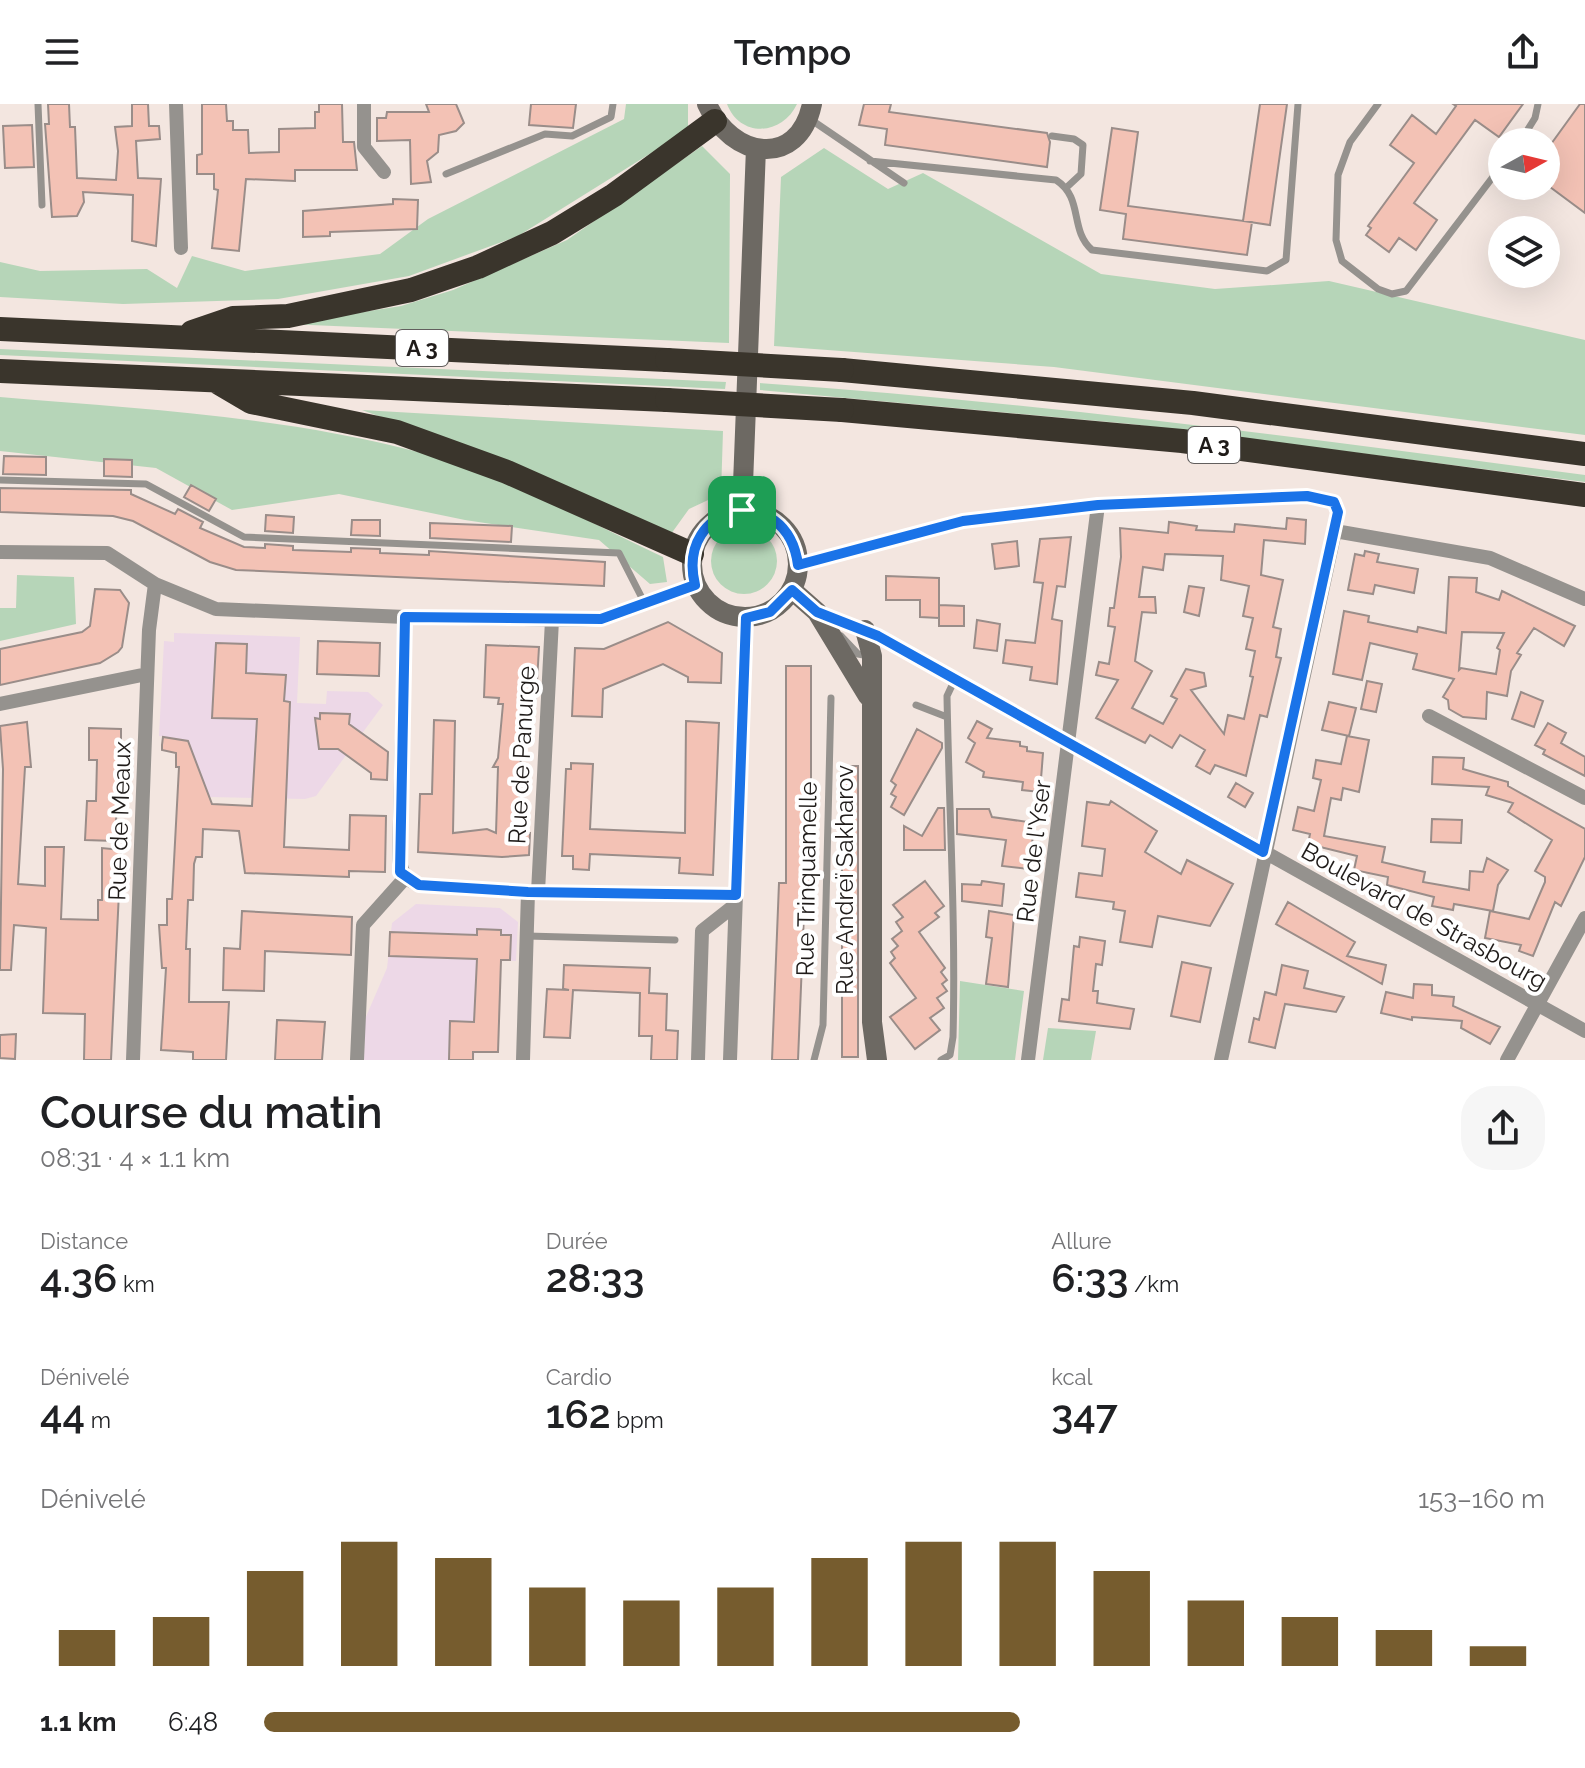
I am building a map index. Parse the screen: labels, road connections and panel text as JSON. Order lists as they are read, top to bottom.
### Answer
{
  "streets": {
    "highway": ["A 3"],
    "street": [
      "Rue de Panurge",
      "Rue de Meaux",
      "Rue de l'Yser",
      "Rue Andreï Sakharov",
      "Boulevard de Strasbourg"
    ],
    "lane": ["Rue Trinquamelle"]
  },
  "crossings": [
    ["Rue de l'Yser", "Boulevard de Strasbourg"],
    ["Rue Andreï Sakharov", "Boulevard de Strasbourg"]
  ],
  "north": "right",
  "page": {
    "header": "Tempo",
    "heading": ["Course du matin", "08:31 · 4 × 1.1 km"],
    "stats": [
      ["Distance", "4.36 km"],
      ["Durée", "28:33"],
      ["Allure", "6:33 /km"],
      ["Dénivelé", "44 m"],
      ["Cardio", "162 bpm"],
      ["kcal", "347"]
    ],
    "chart": ["Dénivelé", "153–160 m"],
    "list": [
      {
        "name": "1.1 km",
        "note": "6:48"
      }
    ]
  }
}
